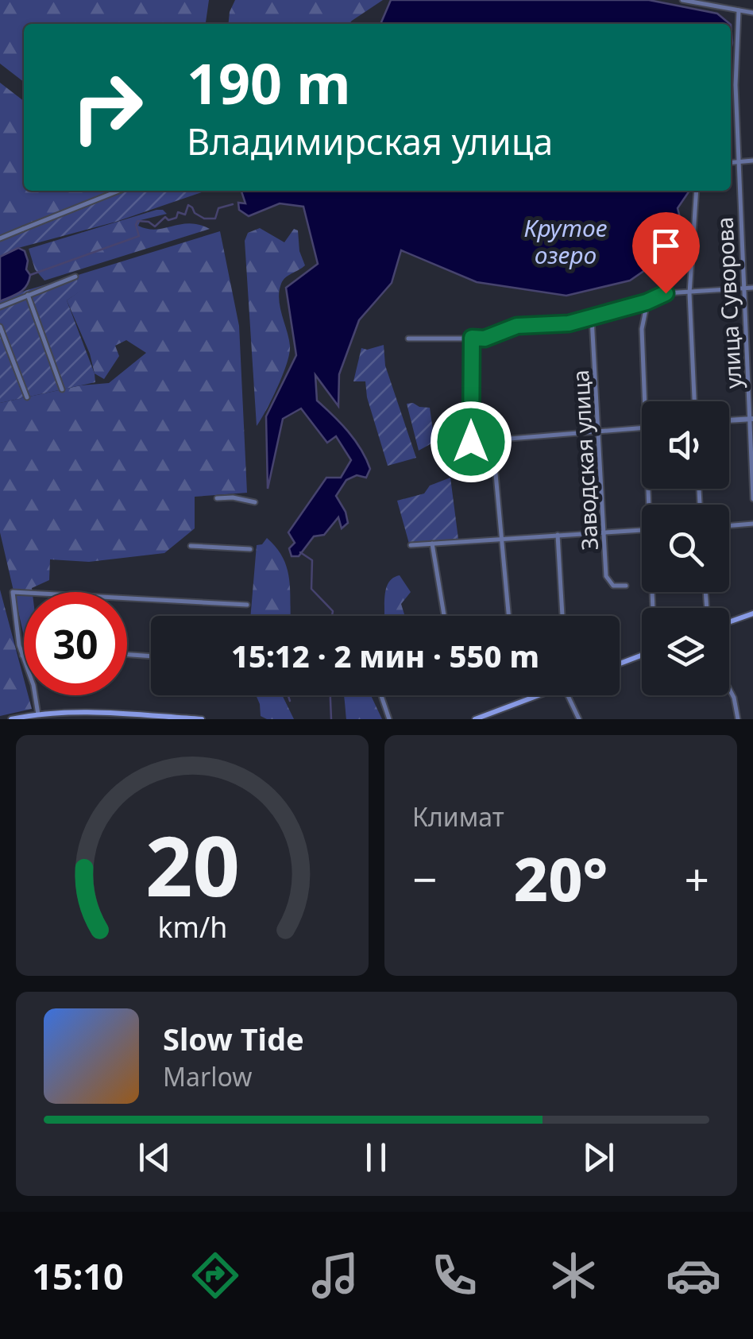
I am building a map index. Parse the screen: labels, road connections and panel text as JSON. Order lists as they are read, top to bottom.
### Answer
{
  "streets": {
    "street": ["улица Суворова", "Заводская улица"]
  },
  "water": ["Крутое озеро"],
  "page": {
    "turn": ["190 m", "Владимирская улица"],
    "limit": "30",
    "trip": "15:12 · 2 мин · 550 m",
    "tile": "Климат",
    "heat": ["−", "20°", "+"],
    "song": ["Slow Tide", "Marlow"],
    "tabs": "15:10",
    "gauge": ["20", "km/h"]
  }
}
